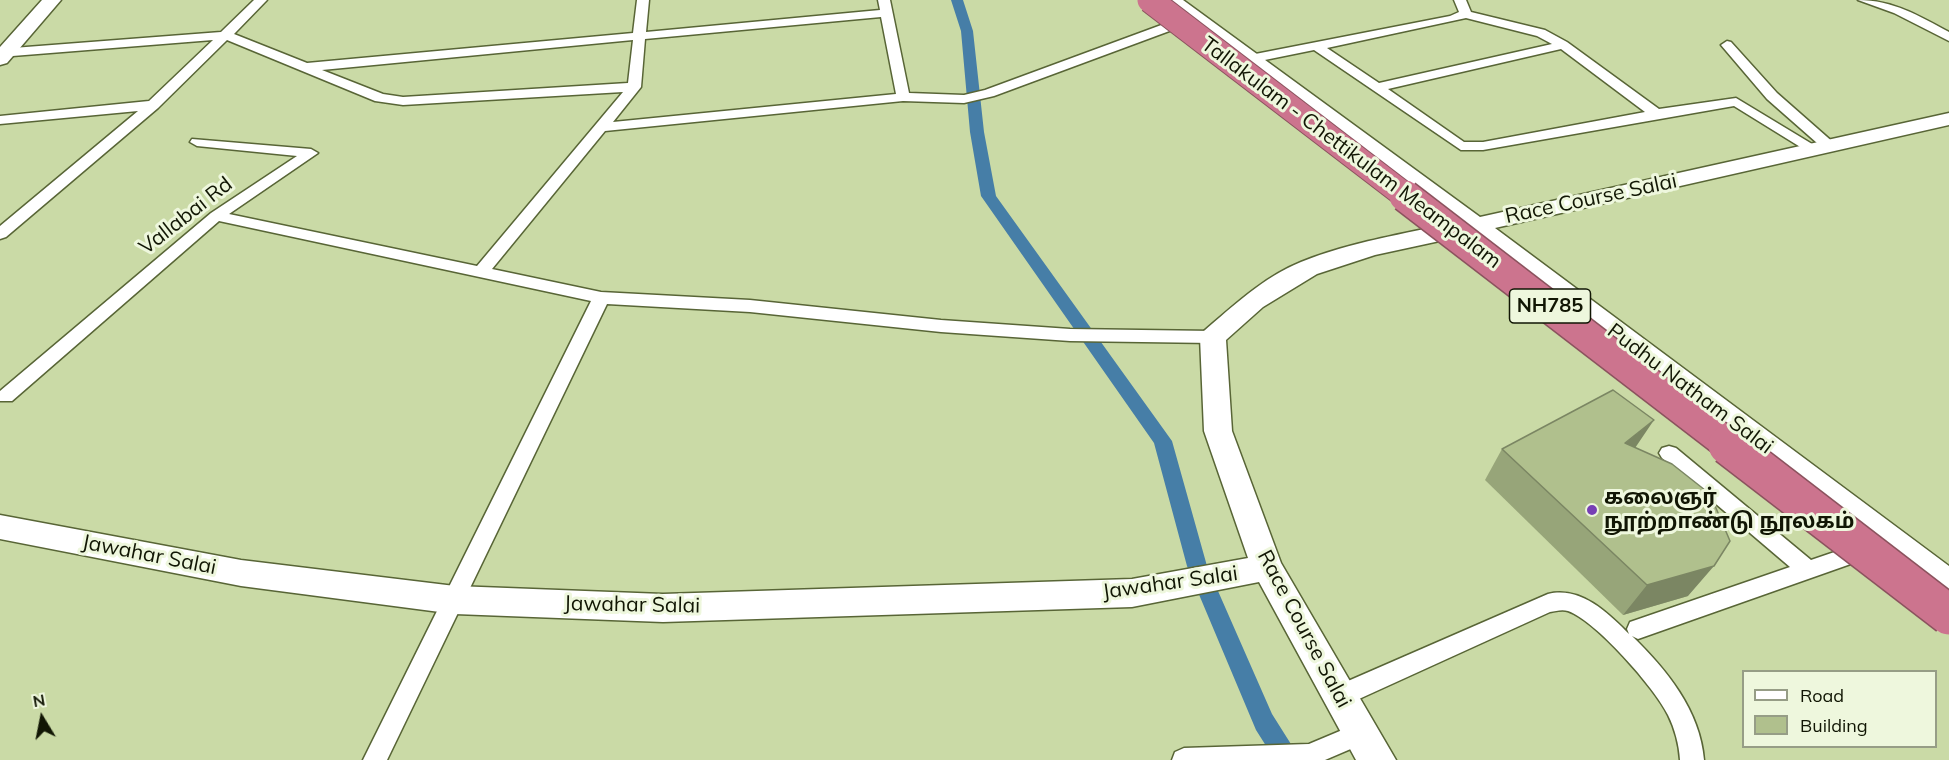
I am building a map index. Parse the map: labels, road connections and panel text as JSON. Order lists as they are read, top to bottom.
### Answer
{
  "streets": {
    "highway": ["Tallakulam - Chettikulam Meampalam", "NH785"],
    "street": [
      "Race Course Salai",
      "Vallabai Rd",
      "Pudhu Natham Salai",
      "Jawahar Salai"
    ]
  },
  "crossings": [
    ["Tallakulam - Chettikulam Meampalam", "Pudhu Natham Salai"],
    ["Race Course Salai", "Pudhu Natham Salai"],
    ["Race Course Salai", "Jawahar Salai"]
  ],
  "places": ["கலைஞர் நூற்றாண்டு நூலகம்"],
  "legend": ["Road", "Building"],
  "north": "top"
}
